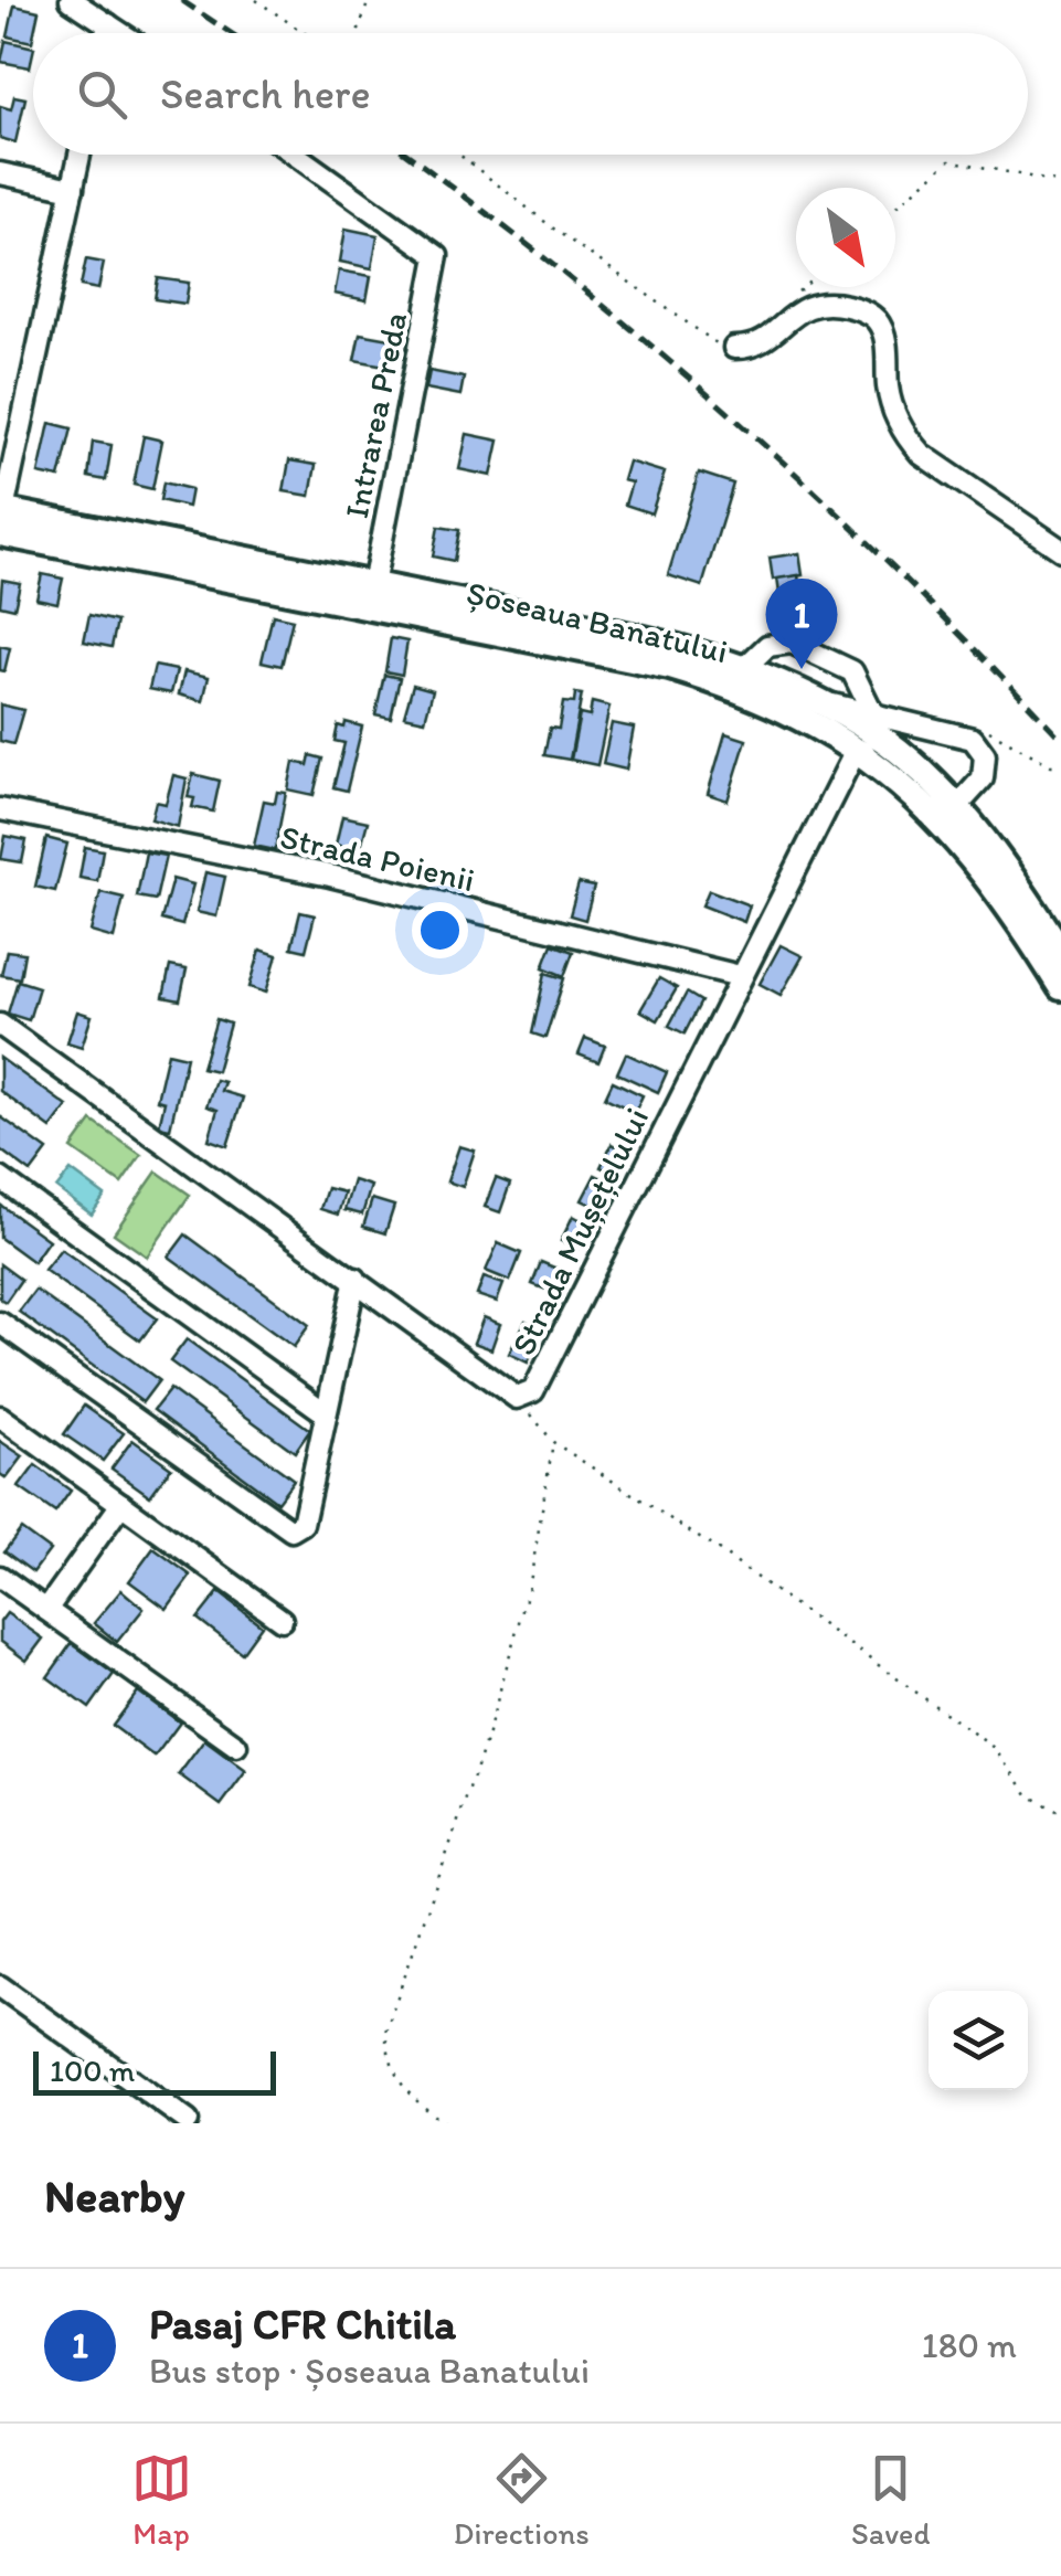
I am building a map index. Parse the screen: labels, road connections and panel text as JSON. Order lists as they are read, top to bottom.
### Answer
{
  "streets": {
    "main road": ["Șoseaua Banatului"],
    "street": ["Intrarea Preda", "Strada Poienii", "Strada Mușețelului"]
  },
  "crossings": [
    ["Intrarea Preda", "Șoseaua Banatului"],
    ["Șoseaua Banatului", "Strada Mușețelului"],
    ["Strada Poienii", "Strada Mușețelului"]
  ],
  "scale_bar": "100 m",
  "north": "bottom right",
  "page": {
    "search": "Search here",
    "pins": "1",
    "scale": "100 m",
    "heading": "Nearby",
    "list": [
      {
        "mark": "1",
        "name": "Pasaj CFR Chitila",
        "note": "Bus stop · Șoseaua Banatului",
        "value": "180 m"
      }
    ],
    "nav": ["Map", "Directions", "Saved"]
  }
}
